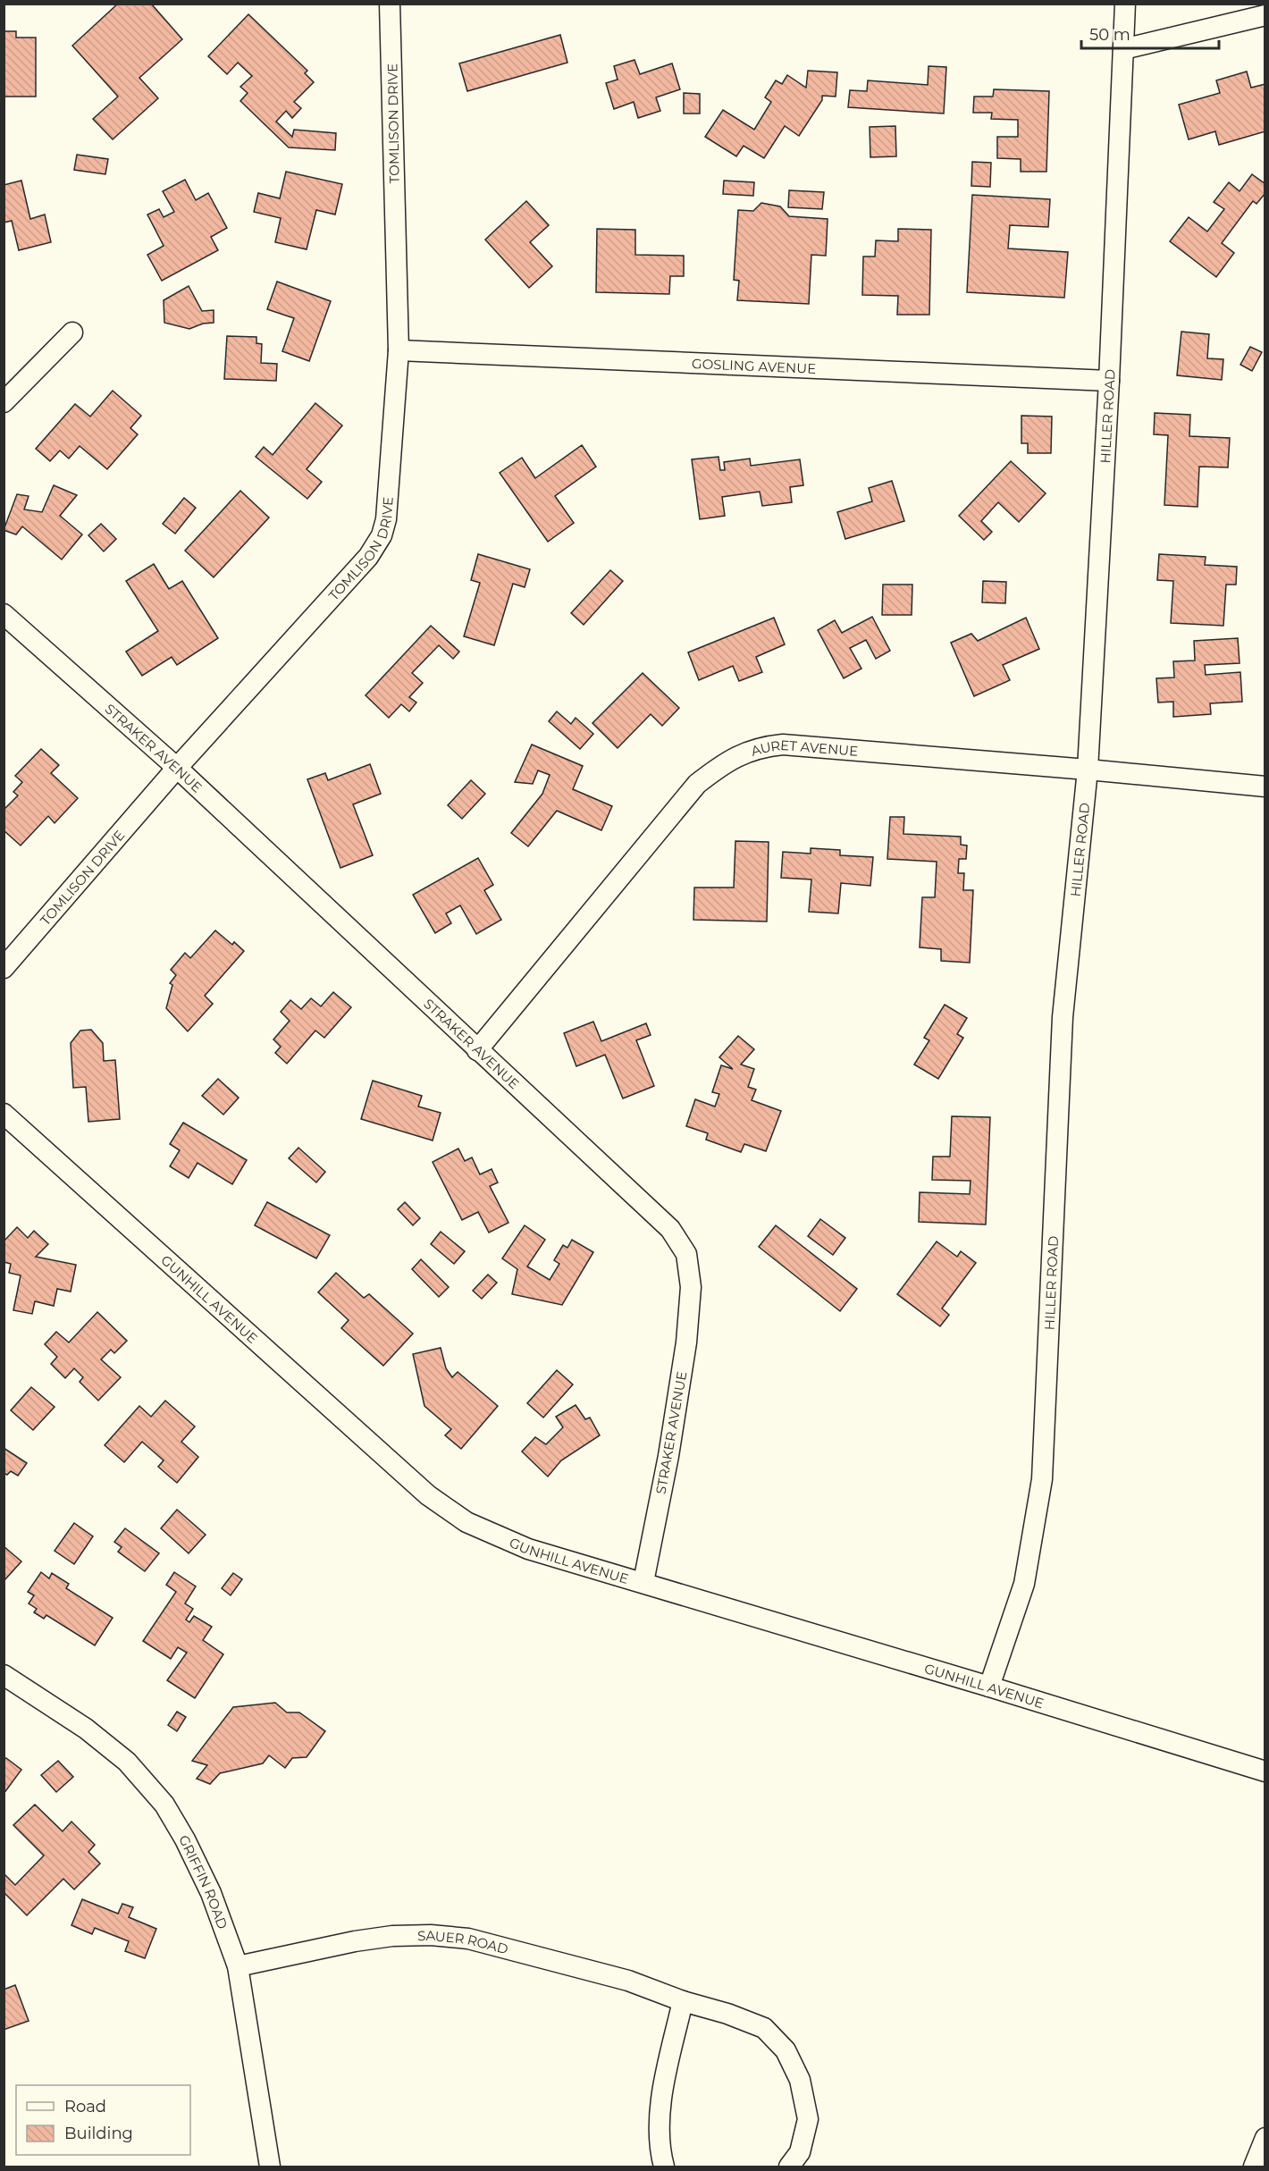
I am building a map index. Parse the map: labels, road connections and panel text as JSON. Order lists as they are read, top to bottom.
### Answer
{
  "streets": {
    "street": [
      "TOMLISON DRIVE",
      "GOSLING AVENUE",
      "HILLER ROAD",
      "STRAKER AVENUE",
      "AURET AVENUE",
      "GUNHILL AVENUE",
      "GRIFFIN ROAD",
      "SAUER ROAD"
    ]
  },
  "crossings": [
    ["TOMLISON DRIVE", "GOSLING AVENUE"],
    ["TOMLISON DRIVE", "STRAKER AVENUE"],
    ["GOSLING AVENUE", "HILLER ROAD"],
    ["HILLER ROAD", "AURET AVENUE"],
    ["HILLER ROAD", "GUNHILL AVENUE"],
    ["STRAKER AVENUE", "AURET AVENUE"],
    ["STRAKER AVENUE", "GUNHILL AVENUE"],
    ["GRIFFIN ROAD", "SAUER ROAD"]
  ],
  "legend": ["Road", "Building"],
  "scale_bar": "50 m"
}
